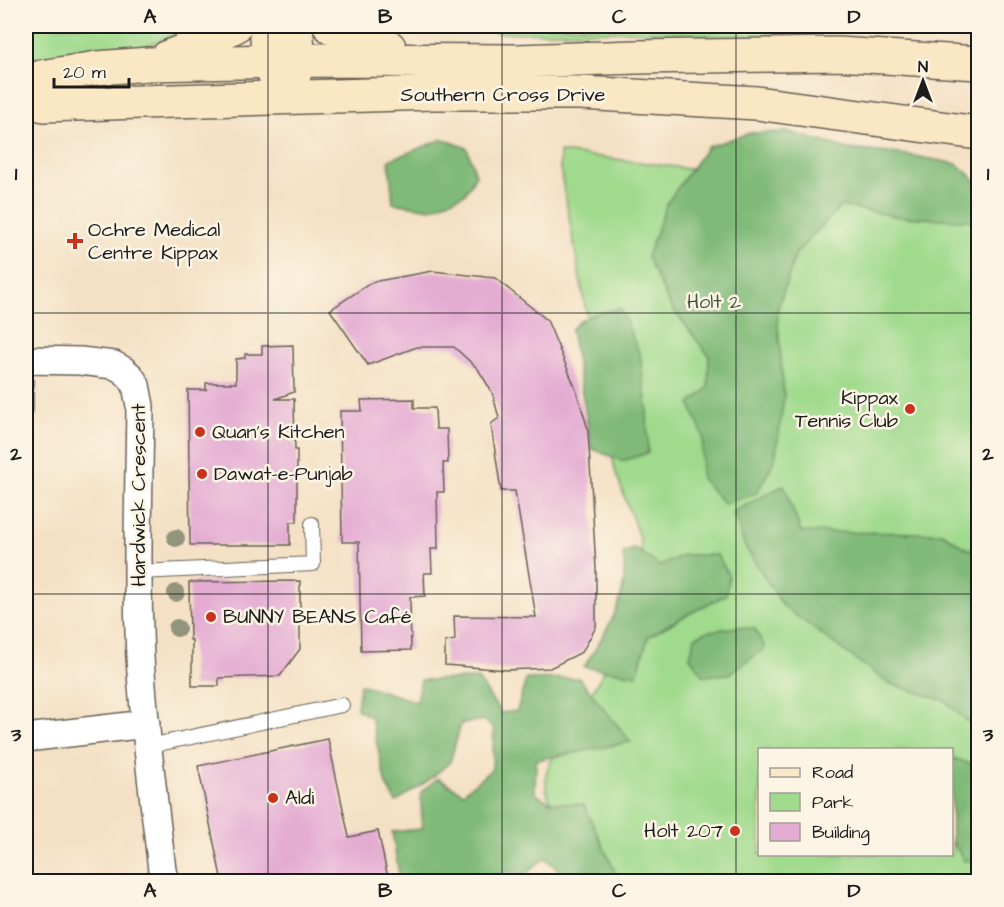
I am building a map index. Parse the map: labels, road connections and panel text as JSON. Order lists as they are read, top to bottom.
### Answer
{
  "streets": {
    "main road": ["Southern Cross Drive"],
    "street": ["Hardwick Crescent"]
  },
  "parks": ["Holt 2"],
  "places": {
    "health": ["Ochre Medical Centre Kippax"],
    "other": [
      "Kippax Tennis Club",
      "Quan's Kitchen",
      "Dawat-e-Punjab",
      "BUNNY BEANS Café",
      "Aldi",
      "Holt 207"
    ]
  },
  "legend": ["Road", "Park", "Building"],
  "scale_bar": "20 m",
  "north": "top",
  "grid": {
    "columns": [
      "A",
      "B",
      "C",
      "D"
    ],
    "rows": ["1", "2", "3"]
  }
}
